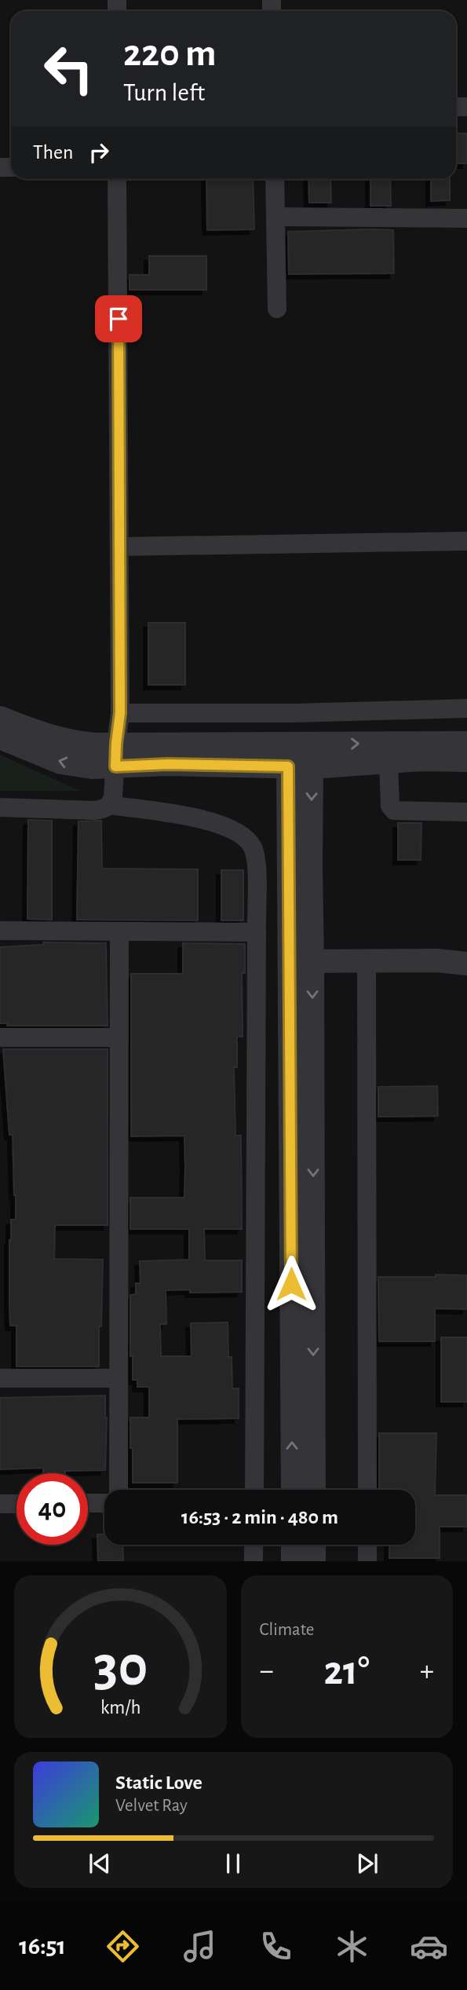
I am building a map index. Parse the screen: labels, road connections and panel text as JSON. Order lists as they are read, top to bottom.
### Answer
{
  "page": {
    "turn": ["220 m", "Turn left"],
    "then": "Then",
    "limit": "40",
    "trip": "16:53 · 2 min · 480 m",
    "tile": "Climate",
    "heat": ["−", "21°", "+"],
    "song": ["Static Love", "Velvet Ray"],
    "tabs": "16:51",
    "gauge": ["30", "km/h"]
  }
}
